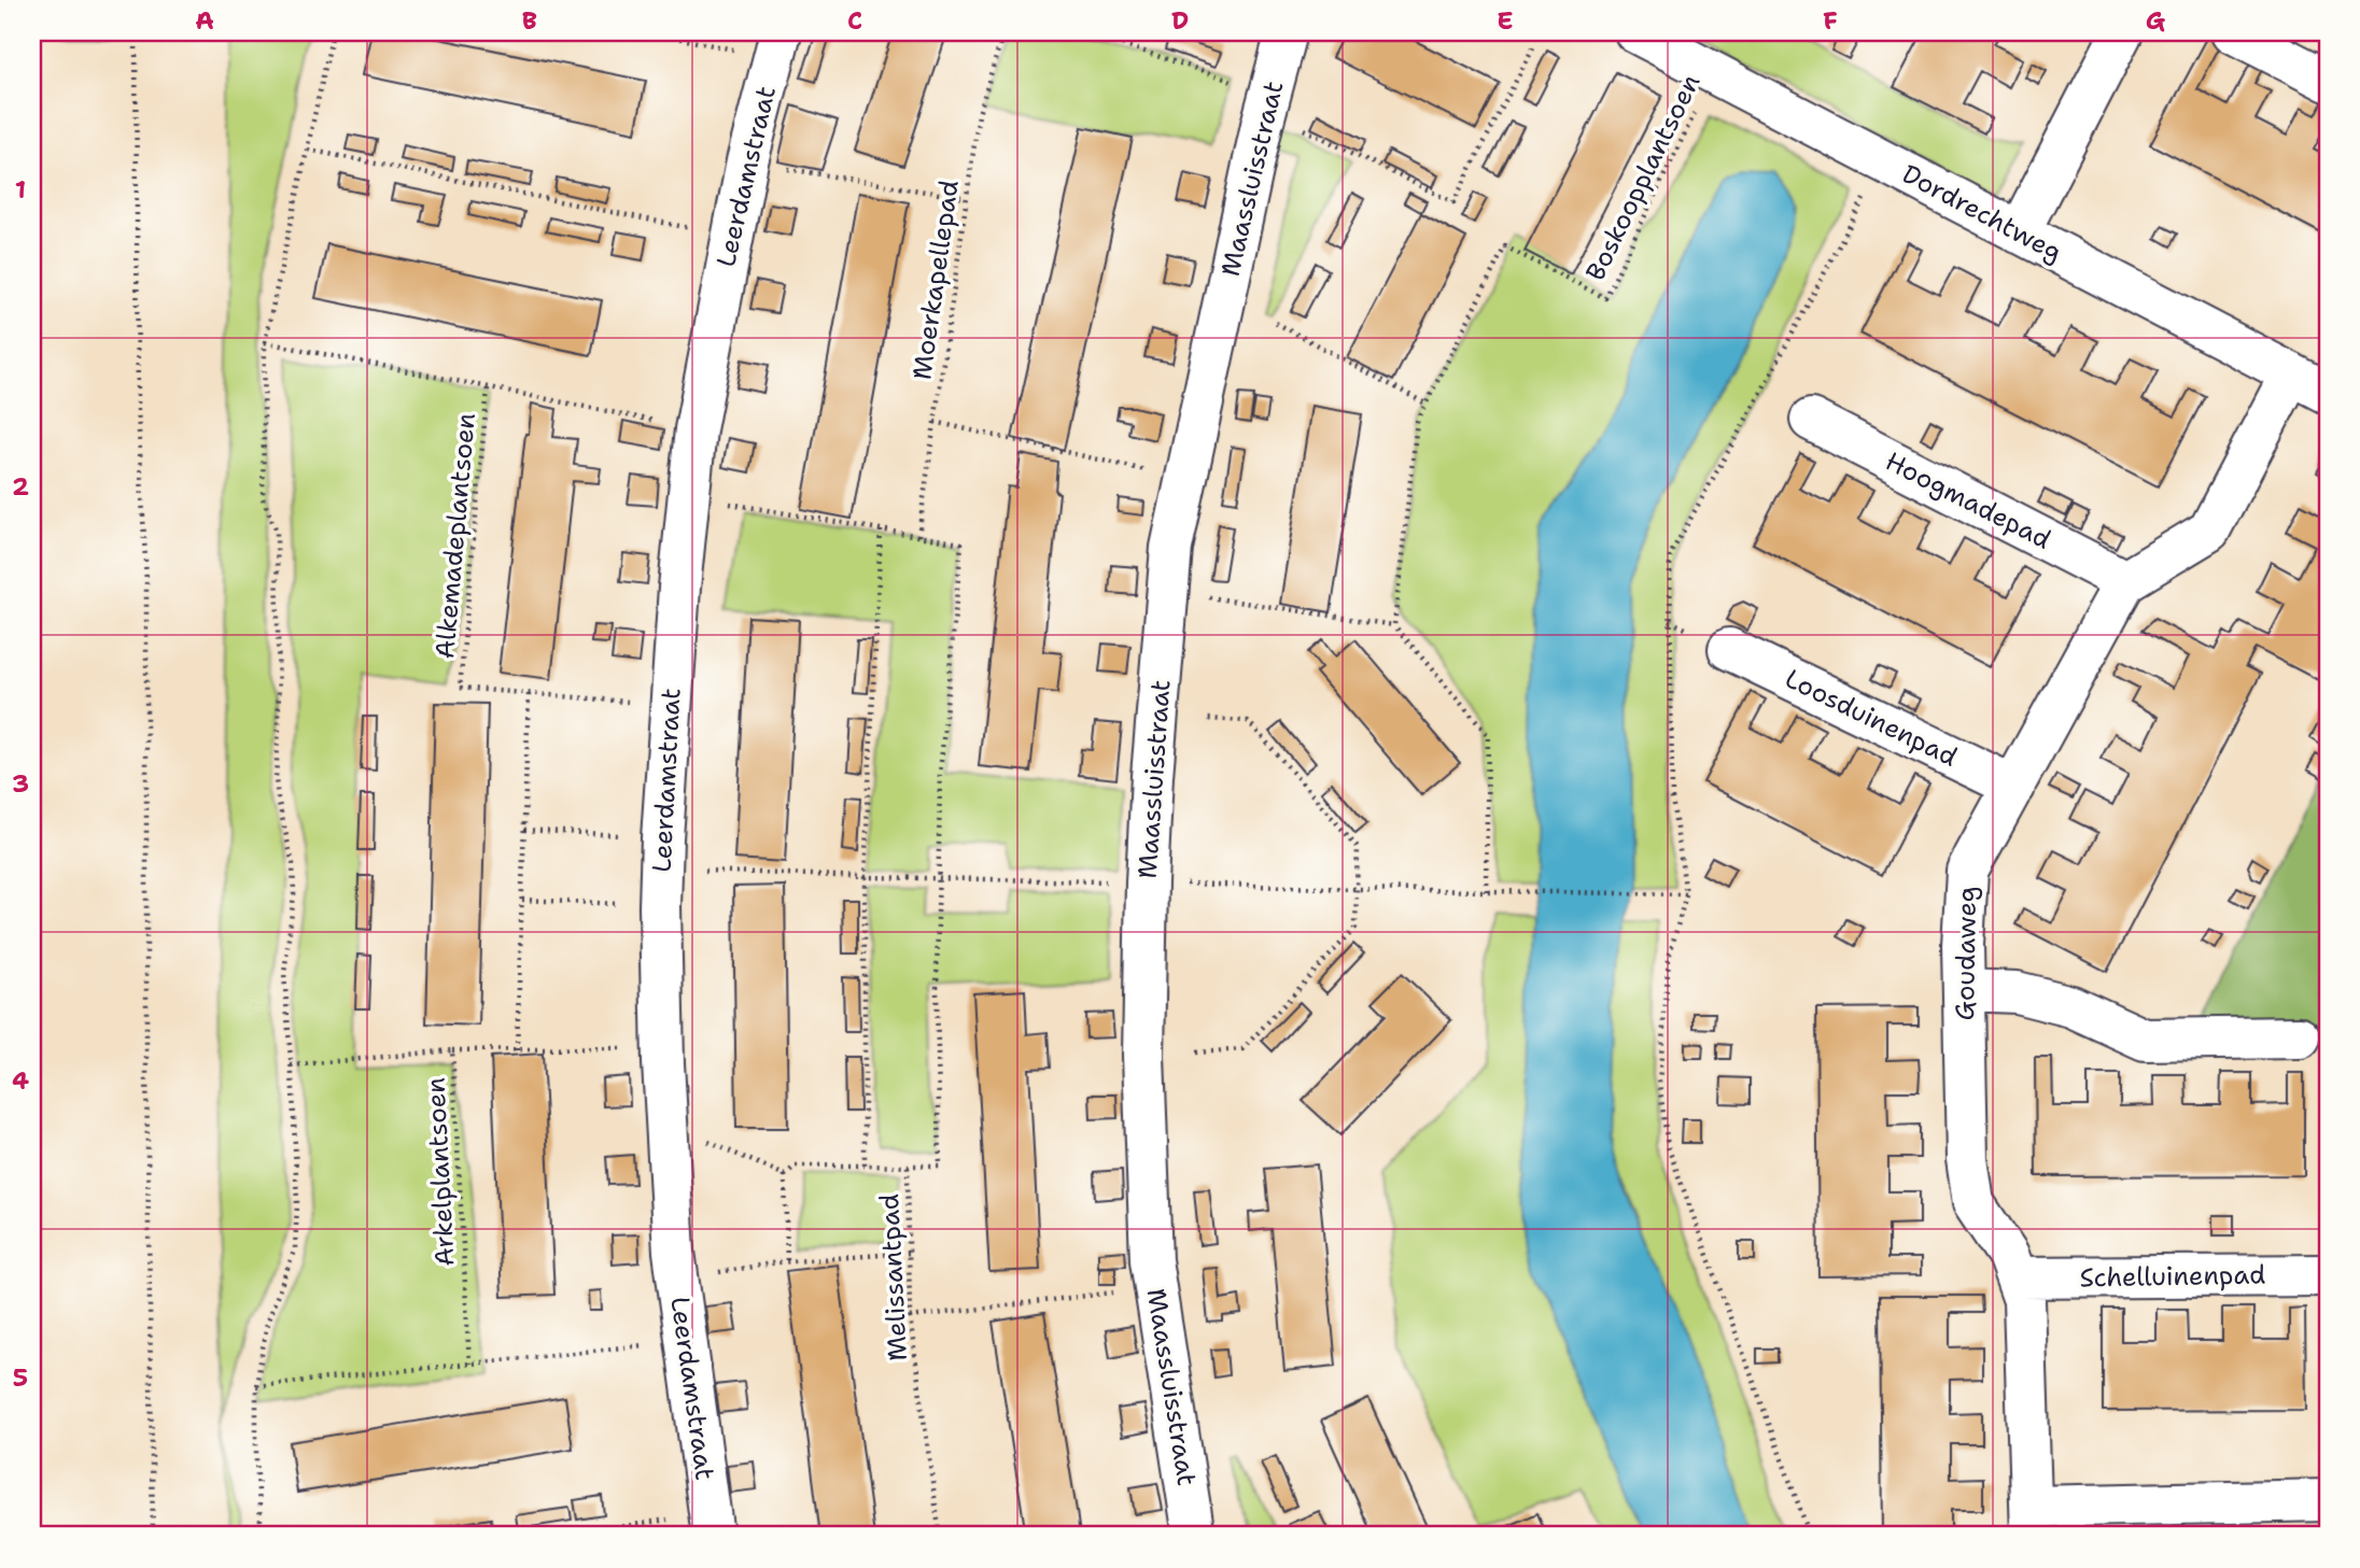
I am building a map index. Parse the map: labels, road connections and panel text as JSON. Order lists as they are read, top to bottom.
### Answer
{
  "streets": {
    "street": [
      "Leerdamstraat",
      "Maassluisstraat",
      "Dordrechtweg",
      "Hoogmadepad",
      "Loosduinenpad",
      "Goudaweg",
      "Schelluinenpad"
    ],
    "path": [
      "Boskoopplantsoen",
      "Moerkapellepad",
      "Alkemadeplantsoen",
      "Arkelplantsoen",
      "Melissantpad"
    ]
  },
  "crossings": [
    ["Leerdamstraat", "Alkemadeplantsoen"],
    ["Boskoopplantsoen", "Dordrechtweg"],
    ["Hoogmadepad", "Goudaweg"],
    ["Loosduinenpad", "Goudaweg"],
    ["Goudaweg", "Schelluinenpad"]
  ],
  "grid": {
    "columns": [
      "A",
      "B",
      "C",
      "D",
      "E",
      "F",
      "G"
    ],
    "rows": [
      "1",
      "2",
      "3",
      "4",
      "5"
    ]
  }
}
